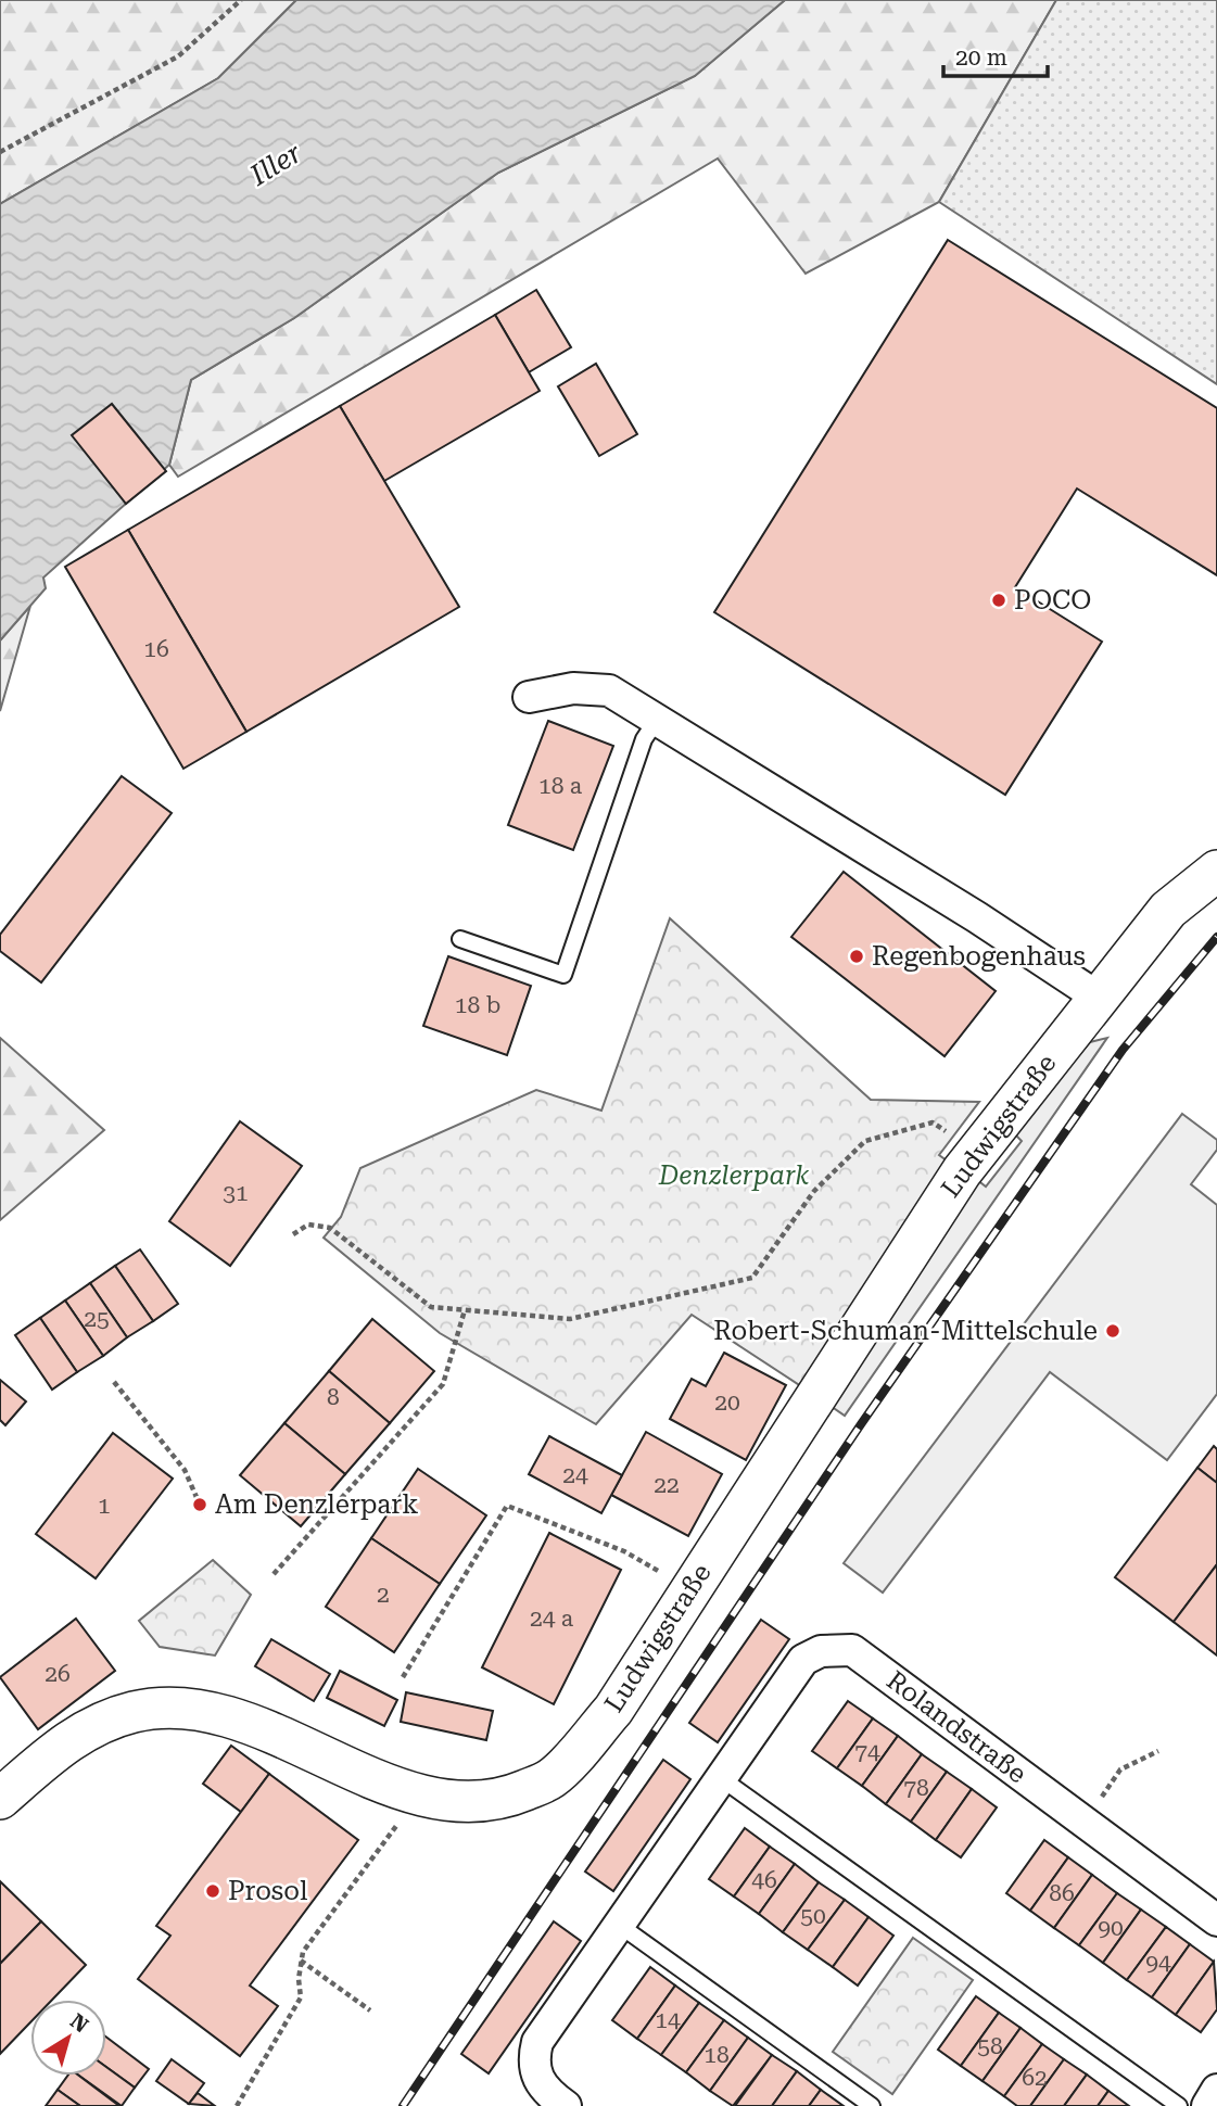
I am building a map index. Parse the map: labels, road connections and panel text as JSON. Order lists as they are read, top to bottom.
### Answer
{
  "streets": {
    "street": ["Ludwigstraße", "Rolandstraße"]
  },
  "water": ["Iller"],
  "parks": ["Denzlerpark"],
  "places": [
    "POCO",
    "Regenbogenhaus",
    "Robert-Schuman-Mittelschule",
    "Am Denzlerpark",
    "Prosol"
  ],
  "house_numbers": [
    "16",
    "18 a",
    "18 b",
    "31",
    "25",
    "8",
    "20",
    "24",
    "22",
    "1",
    "2",
    "24 a",
    "26",
    "74",
    "78",
    "46",
    "86",
    "50",
    "90",
    "94",
    "14",
    "58",
    "18",
    "62"
  ],
  "scale_bar": "20 m",
  "north": "top right"
}
